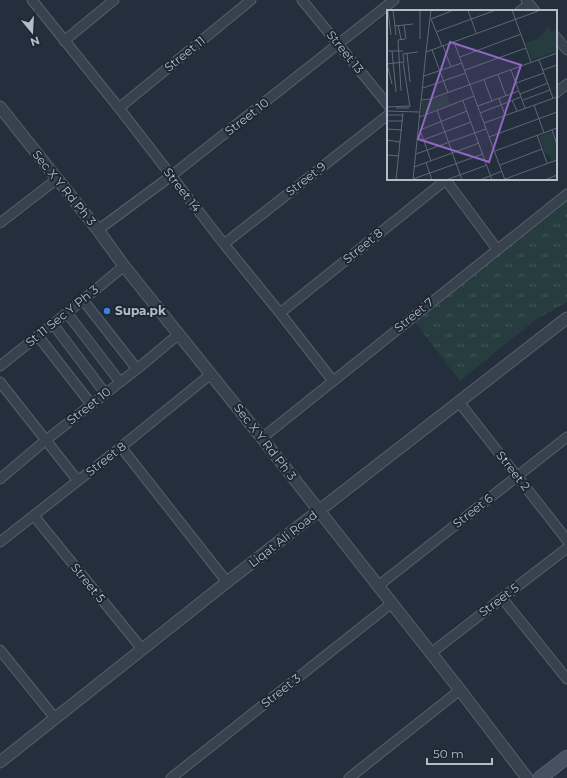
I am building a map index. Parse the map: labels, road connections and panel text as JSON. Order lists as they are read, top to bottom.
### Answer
{
  "streets": {
    "street": [
      "Street 13",
      "Street 11",
      "Street 10",
      "Street 9",
      "Sec X Y Rd Ph 3",
      "Street 14",
      "Street 8",
      "Street 7",
      "St 11 Sec Y Ph 3",
      "Street 2",
      "Street 6",
      "Liqat Ali Road",
      "Street 5",
      "Street 3"
    ]
  },
  "crossings": [
    ["Street 13", "Street 10"],
    ["Street 11", "Street 14"],
    ["Street 10", "Sec X Y Rd Ph 3"],
    ["Street 10", "Street 14"],
    ["Street 9", "Street 14"],
    ["Sec X Y Rd Ph 3", "Street 8"],
    ["Sec X Y Rd Ph 3", "Street 7"],
    ["Sec X Y Rd Ph 3", "St 11 Sec Y Ph 3"],
    ["Sec X Y Rd Ph 3", "Street 6"],
    ["Sec X Y Rd Ph 3", "Liqat Ali Road"],
    ["Sec X Y Rd Ph 3", "Street 5"],
    ["Sec X Y Rd Ph 3", "Street 3"],
    ["Street 14", "Street 8"],
    ["Street 14", "Street 7"],
    ["Street 8", "Street 5"],
    ["Street 2", "Street 6"],
    ["Street 2", "Liqat Ali Road"],
    ["Liqat Ali Road", "Street 5"]
  ],
  "places": ["Supa.pk"],
  "scale_bar": "50 m",
  "north": "bottom"
}
